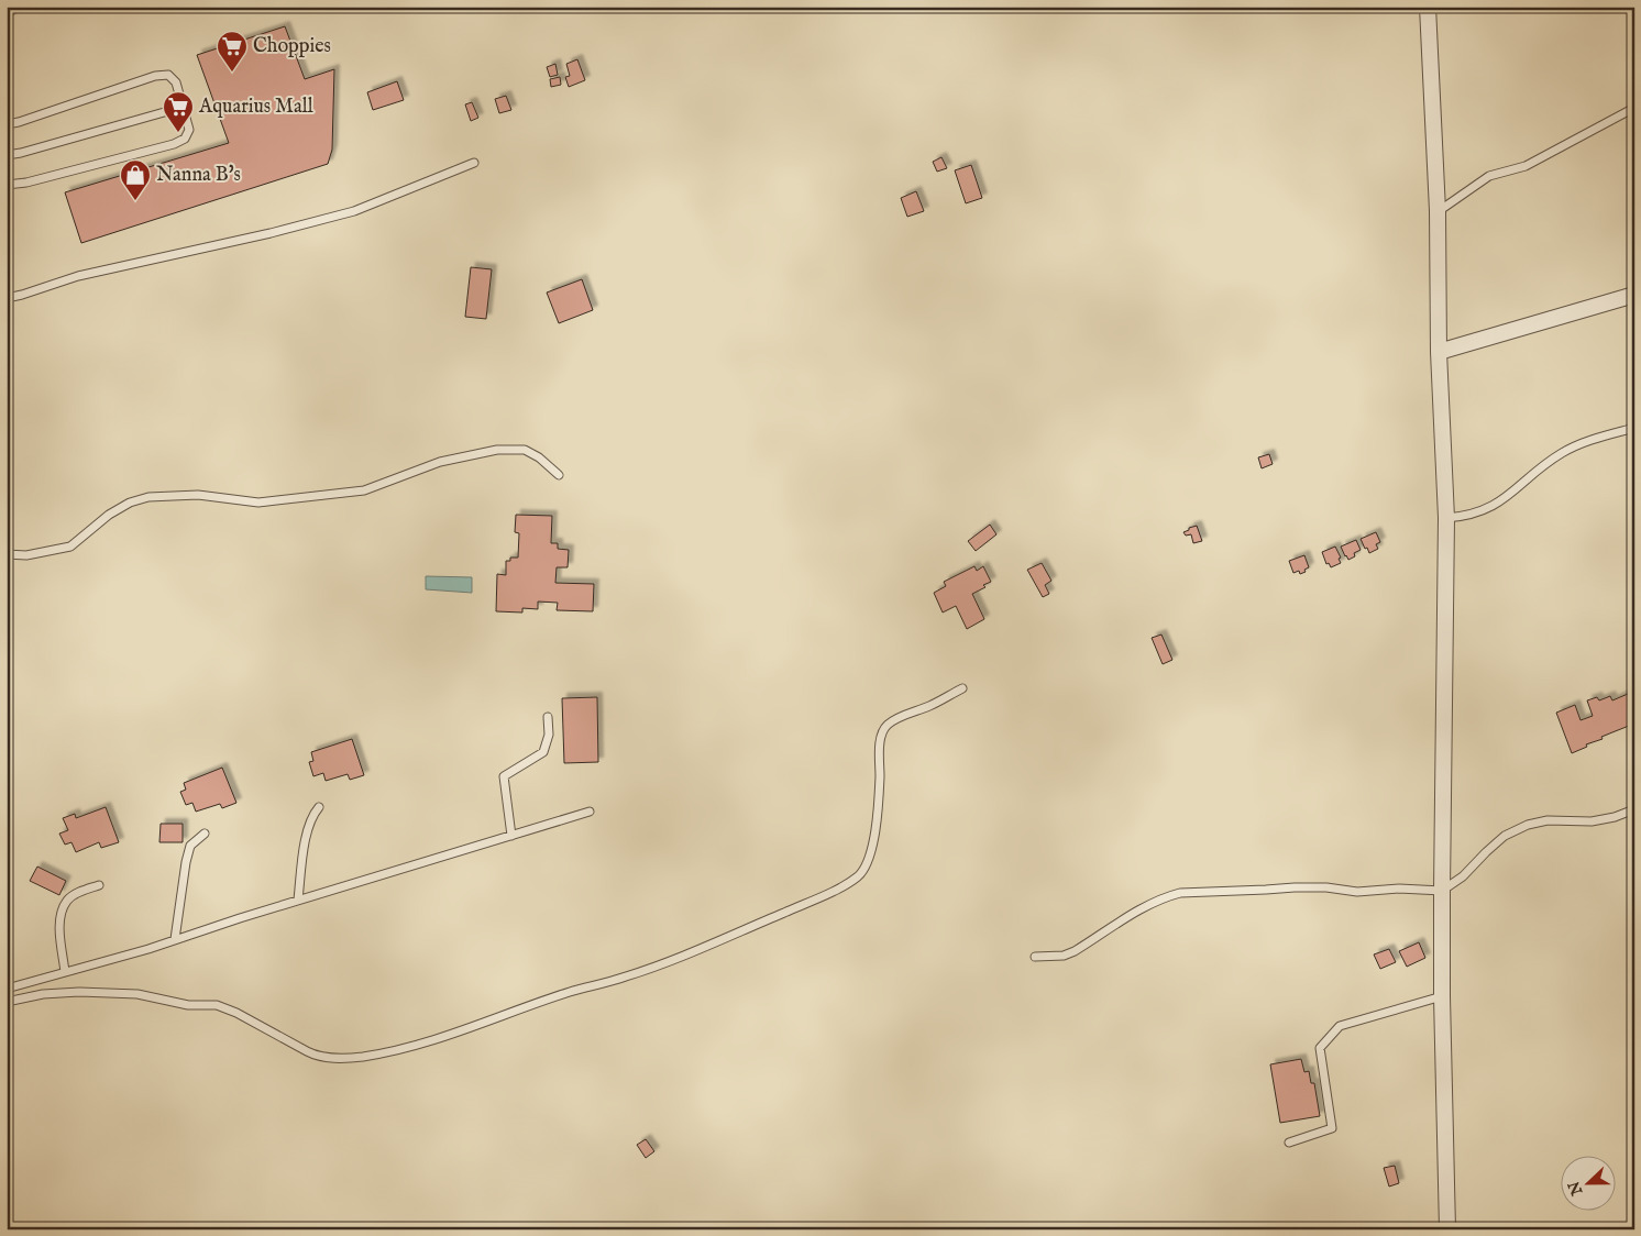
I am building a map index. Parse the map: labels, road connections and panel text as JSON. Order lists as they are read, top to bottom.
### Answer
{
  "places": {
    "supermarket": ["Choppies", "Aquarius Mall"],
    "shop": ["Nanna B's"]
  },
  "north": "left"
}
